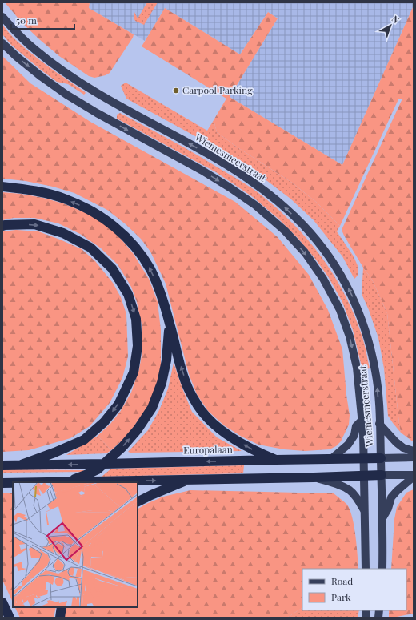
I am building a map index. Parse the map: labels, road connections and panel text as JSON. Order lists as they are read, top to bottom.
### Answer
{
  "streets": {
    "highway": ["Europalaan"],
    "main road": ["Wiemesmeerstraat"]
  },
  "crossings": [
    ["Wiemesmeerstraat", "Europalaan"]
  ],
  "places": ["Carpool Parking"],
  "legend": ["Road", "Park"],
  "scale_bar": "50 m",
  "north": "top right"
}
